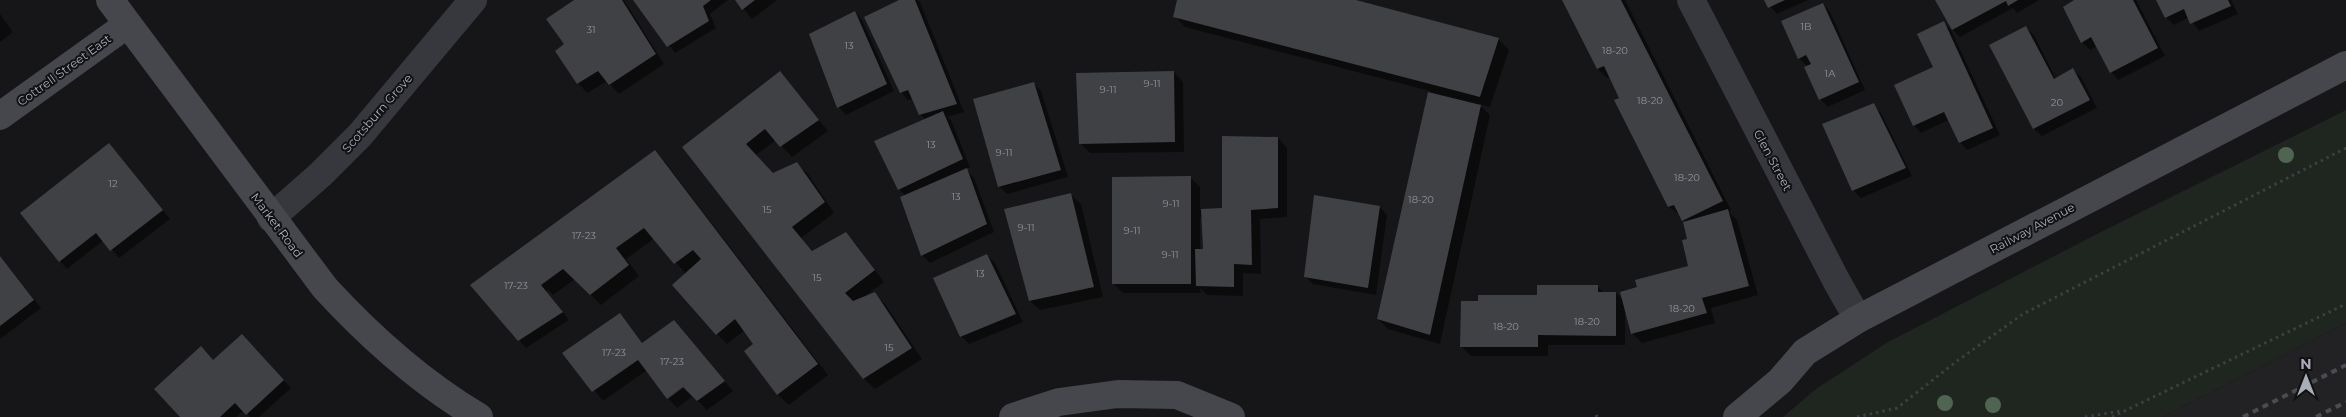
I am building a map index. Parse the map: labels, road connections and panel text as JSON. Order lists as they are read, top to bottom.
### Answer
{
  "streets": {
    "street": [
      "Cottrell Street East",
      "Scotsburn Grove",
      "Glen Street",
      "Market Road",
      "Railway Avenue"
    ]
  },
  "crossings": [
    ["Cottrell Street East", "Market Road"],
    ["Scotsburn Grove", "Market Road"],
    ["Glen Street", "Railway Avenue"]
  ],
  "house_numbers": [
    "1B",
    "31",
    "13",
    "18-20",
    "1A",
    "9-11",
    "9-11",
    "18-20",
    "20",
    "13",
    "9-11",
    "18-20",
    "12",
    "13",
    "18-20",
    "9-11",
    "15",
    "9-11",
    "9-11",
    "17-23",
    "9-11",
    "13",
    "15",
    "17-23",
    "18-20",
    "18-20",
    "18-20",
    "15",
    "17-23",
    "17-23"
  ],
  "north": "top"
}
